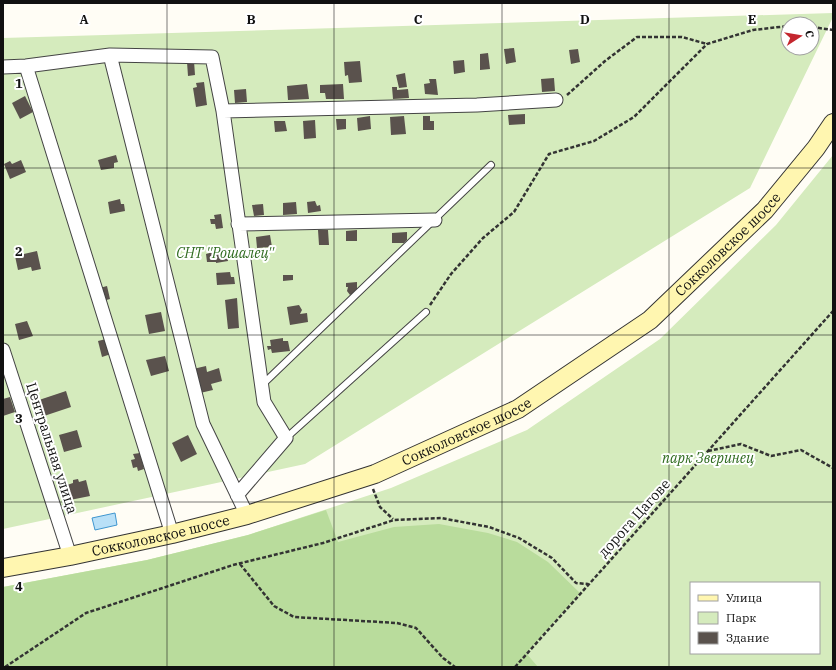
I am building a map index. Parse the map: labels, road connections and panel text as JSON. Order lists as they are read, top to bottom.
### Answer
{
  "streets": {
    "main road": ["Сокколовское шоссе"],
    "street": ["Центральная улица"],
    "path": ["дорога Цагове"]
  },
  "crossings": [
    ["Сокколовское шоссе", "Центральная улица"]
  ],
  "parks": ["СНТ ''Рошалец''", "парк Зверинец"],
  "legend": ["Улица", "Парк", "Здание"],
  "north": "right",
  "grid": {
    "columns": [
      "A",
      "B",
      "C",
      "D",
      "E"
    ],
    "rows": [
      "1",
      "2",
      "3",
      "4"
    ]
  }
}
